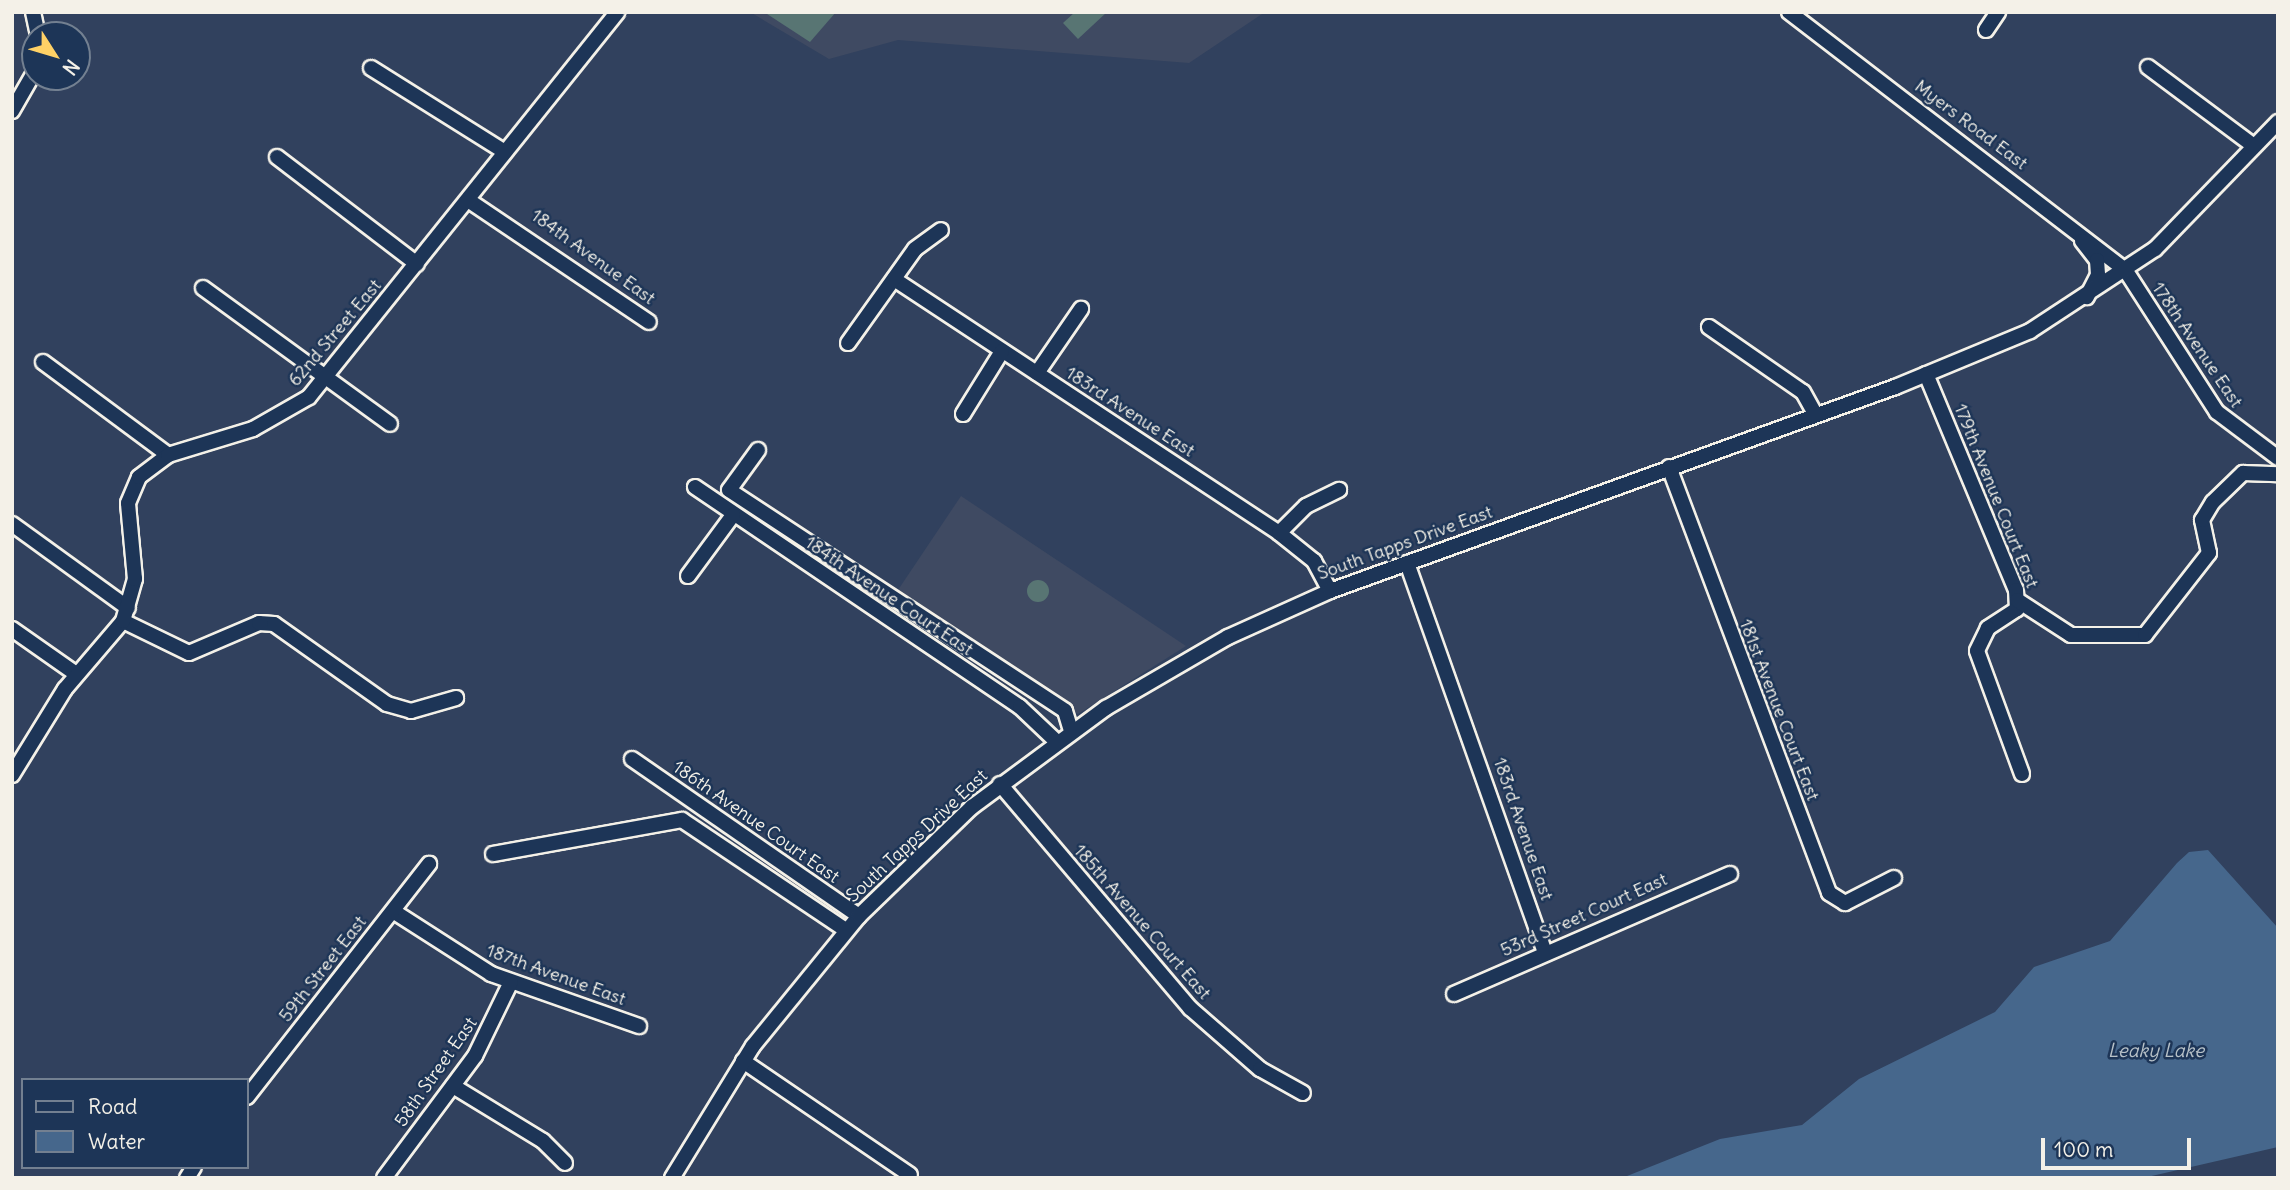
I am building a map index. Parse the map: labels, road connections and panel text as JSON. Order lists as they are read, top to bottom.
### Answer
{
  "streets": {
    "street": [
      "Myers Road East",
      "184th Avenue East",
      "62nd Street East",
      "178th Avenue East",
      "183rd Avenue East",
      "179th Avenue Court East",
      "South Tapps Drive East",
      "184th Avenue Court East",
      "181st Avenue Court East",
      "186th Avenue Court East",
      "53rd Street Court East",
      "185th Avenue Court East",
      "59th Street East",
      "187th Avenue East",
      "58th Street East"
    ]
  },
  "crossings": [
    ["Myers Road East", "178th Avenue East"],
    ["Myers Road East", "South Tapps Drive East"],
    ["184th Avenue East", "62nd Street East"],
    ["178th Avenue East", "South Tapps Drive East"],
    ["183rd Avenue East", "South Tapps Drive East"],
    ["183rd Avenue East", "53rd Street Court East"],
    ["179th Avenue Court East", "South Tapps Drive East"],
    ["South Tapps Drive East", "184th Avenue Court East"],
    ["South Tapps Drive East", "181st Avenue Court East"],
    ["South Tapps Drive East", "186th Avenue Court East"],
    ["South Tapps Drive East", "185th Avenue Court East"],
    ["59th Street East", "187th Avenue East"],
    ["187th Avenue East", "58th Street East"]
  ],
  "water": ["Leaky Lake"],
  "legend": ["Road", "Water"],
  "scale_bar": "100 m",
  "north": "bottom right"
}
